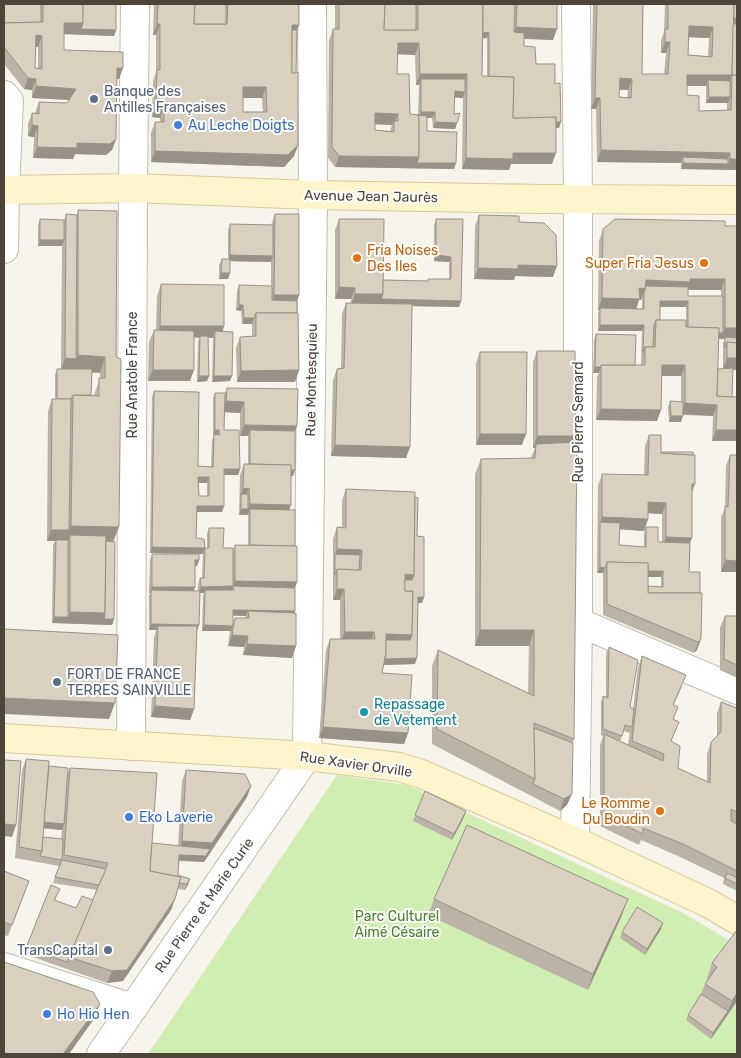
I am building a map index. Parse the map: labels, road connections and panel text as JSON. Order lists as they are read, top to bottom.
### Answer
{
  "streets": {
    "main road": ["Avenue Jean Jaurès", "Rue Xavier Orville"],
    "street": [
      "Rue Anatole France",
      "Rue Montesquieu",
      "Rue Pierre Semard",
      "Rue Pierre et Marie Curie"
    ]
  },
  "crossings": [
    ["Avenue Jean Jaurès", "Rue Anatole France"],
    ["Avenue Jean Jaurès", "Rue Montesquieu"],
    ["Avenue Jean Jaurès", "Rue Pierre Semard"],
    ["Rue Anatole France", "Rue Xavier Orville"],
    ["Rue Montesquieu", "Rue Xavier Orville"],
    ["Rue Montesquieu", "Rue Pierre et Marie Curie"],
    ["Rue Pierre Semard", "Rue Xavier Orville"],
    ["Rue Xavier Orville", "Rue Pierre et Marie Curie"]
  ],
  "parks": ["Parc Culturel Aimé Césaire"],
  "places": [
    "Banque des Antilles Françaises",
    "Au Leche Doigts",
    "Fria Noises Des Iles",
    "Super Fria Jesus",
    "FORT DE FRANCE TERRES SAINVILLE",
    "Repassage de Vetement",
    "Le Romme Du Boudin",
    "Eko Laverie",
    "TransCapital",
    "Ho Hio Hen"
  ]
}
